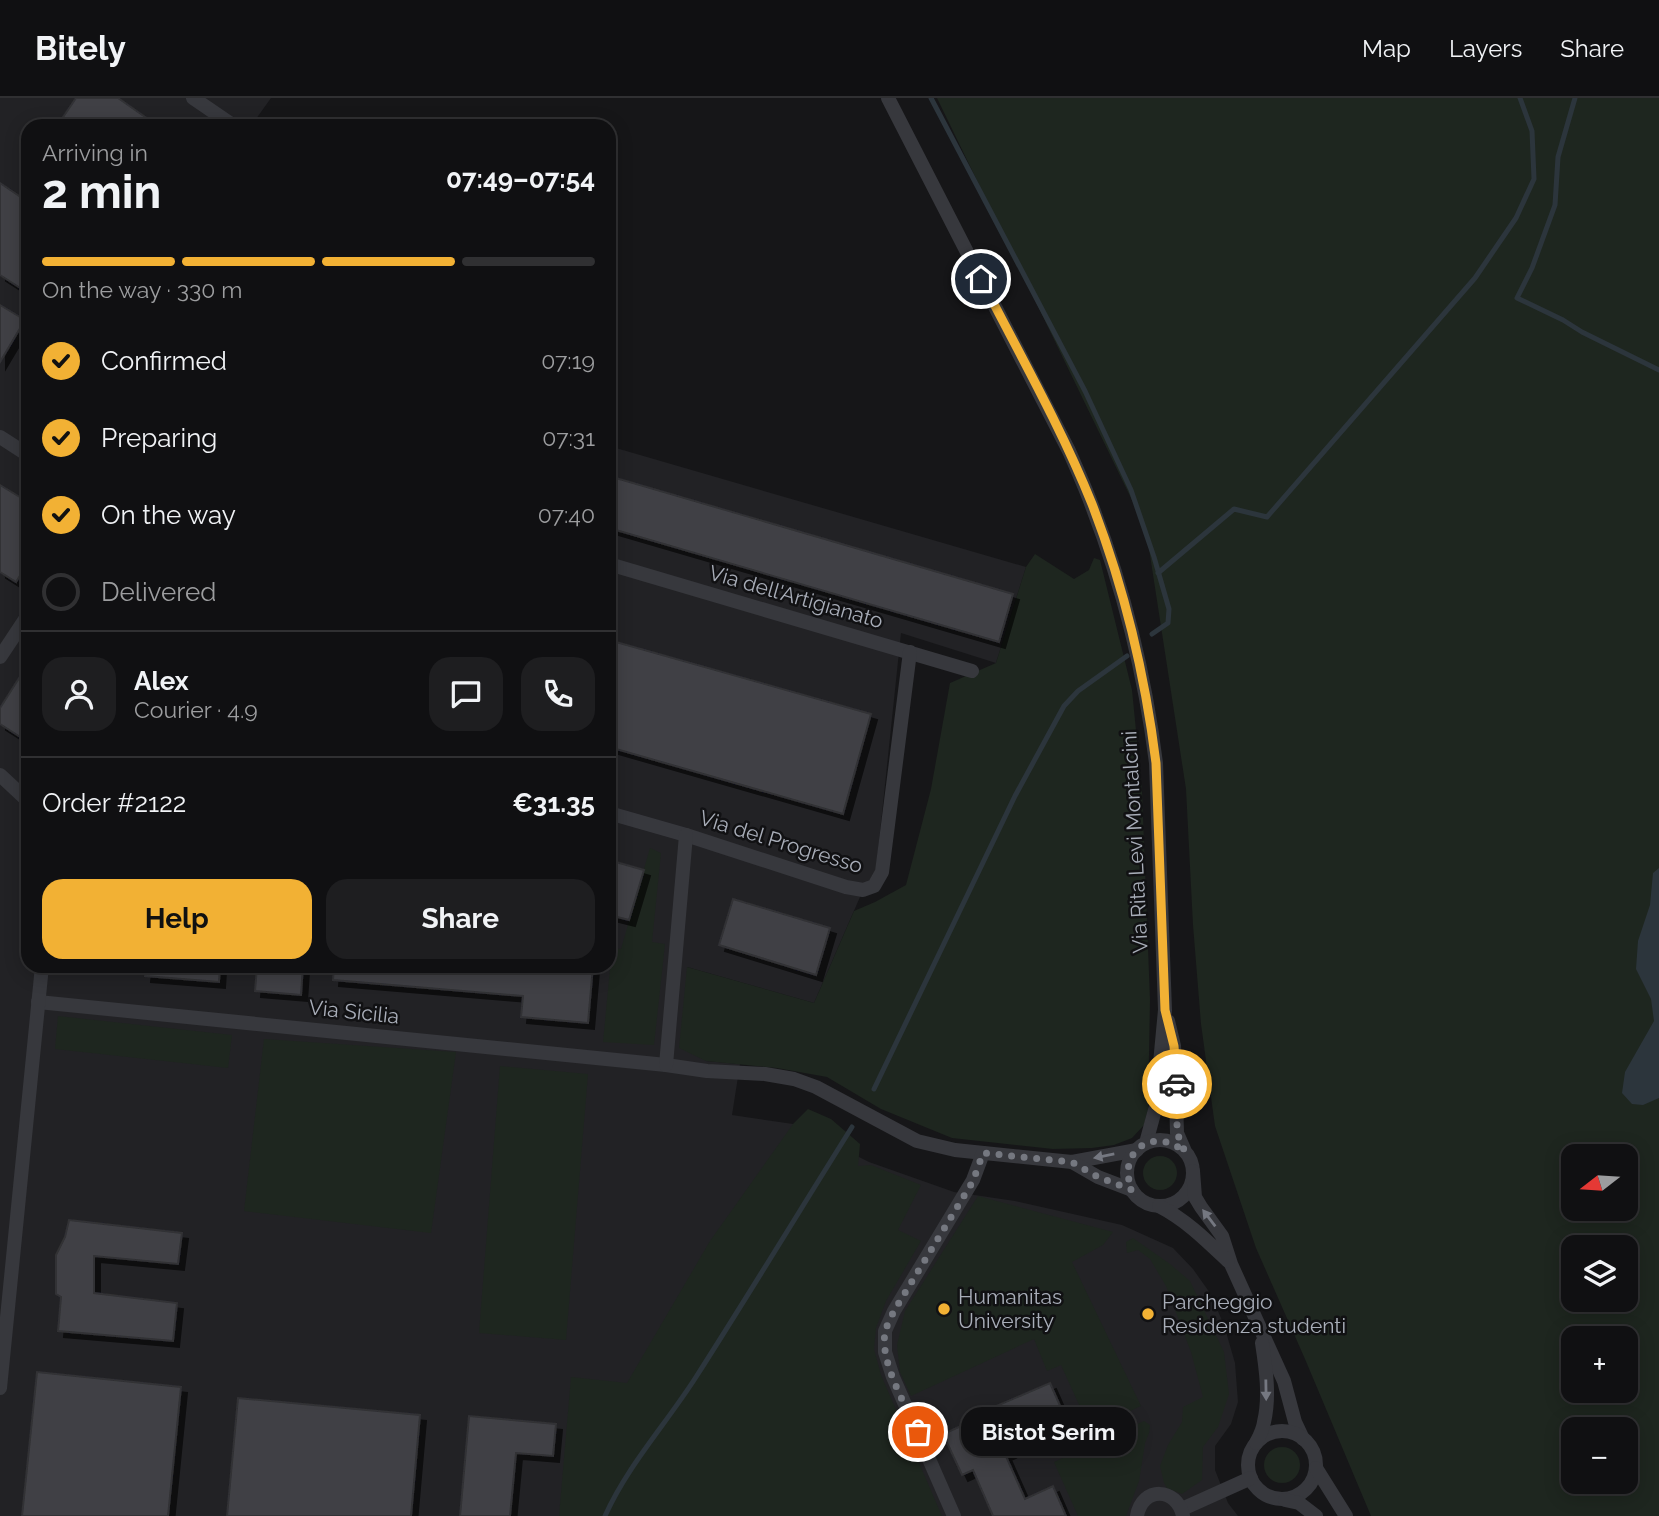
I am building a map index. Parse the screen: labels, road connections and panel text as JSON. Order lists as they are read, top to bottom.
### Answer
{
  "streets": {
    "street": [
      "Via dell'Artigianato",
      "Via del Progresso",
      "Via Rita Levi Montalcini",
      "Via Sicilia"
    ]
  },
  "crossings": [
    ["Via dell'Artigianato", "Via del Progresso"]
  ],
  "places": ["Humanitas University", "Parcheggio Residenza studenti", "Bistot Serim"],
  "north": "left",
  "page": {
    "header": "Bitely",
    "nav": ["Map", "Layers", "Share"],
    "heading": ["2 min", "Arriving in", "07:49–07:54"],
    "panel": [
      "Alex",
      "Courier · 4.9",
      "Order #2122",
      "€31.35"
    ],
    "bar": "On the way · 330 m",
    "list": [
      ["Confirmed", "07:19"],
      ["Preparing", "07:31"],
      ["On the way", "07:40"],
      "Delivered"
    ],
    "buttons": ["Help", "Share"],
    "map_buttons": ["+", "−"],
    "bubble": "Bistot Serim"
  }
}
